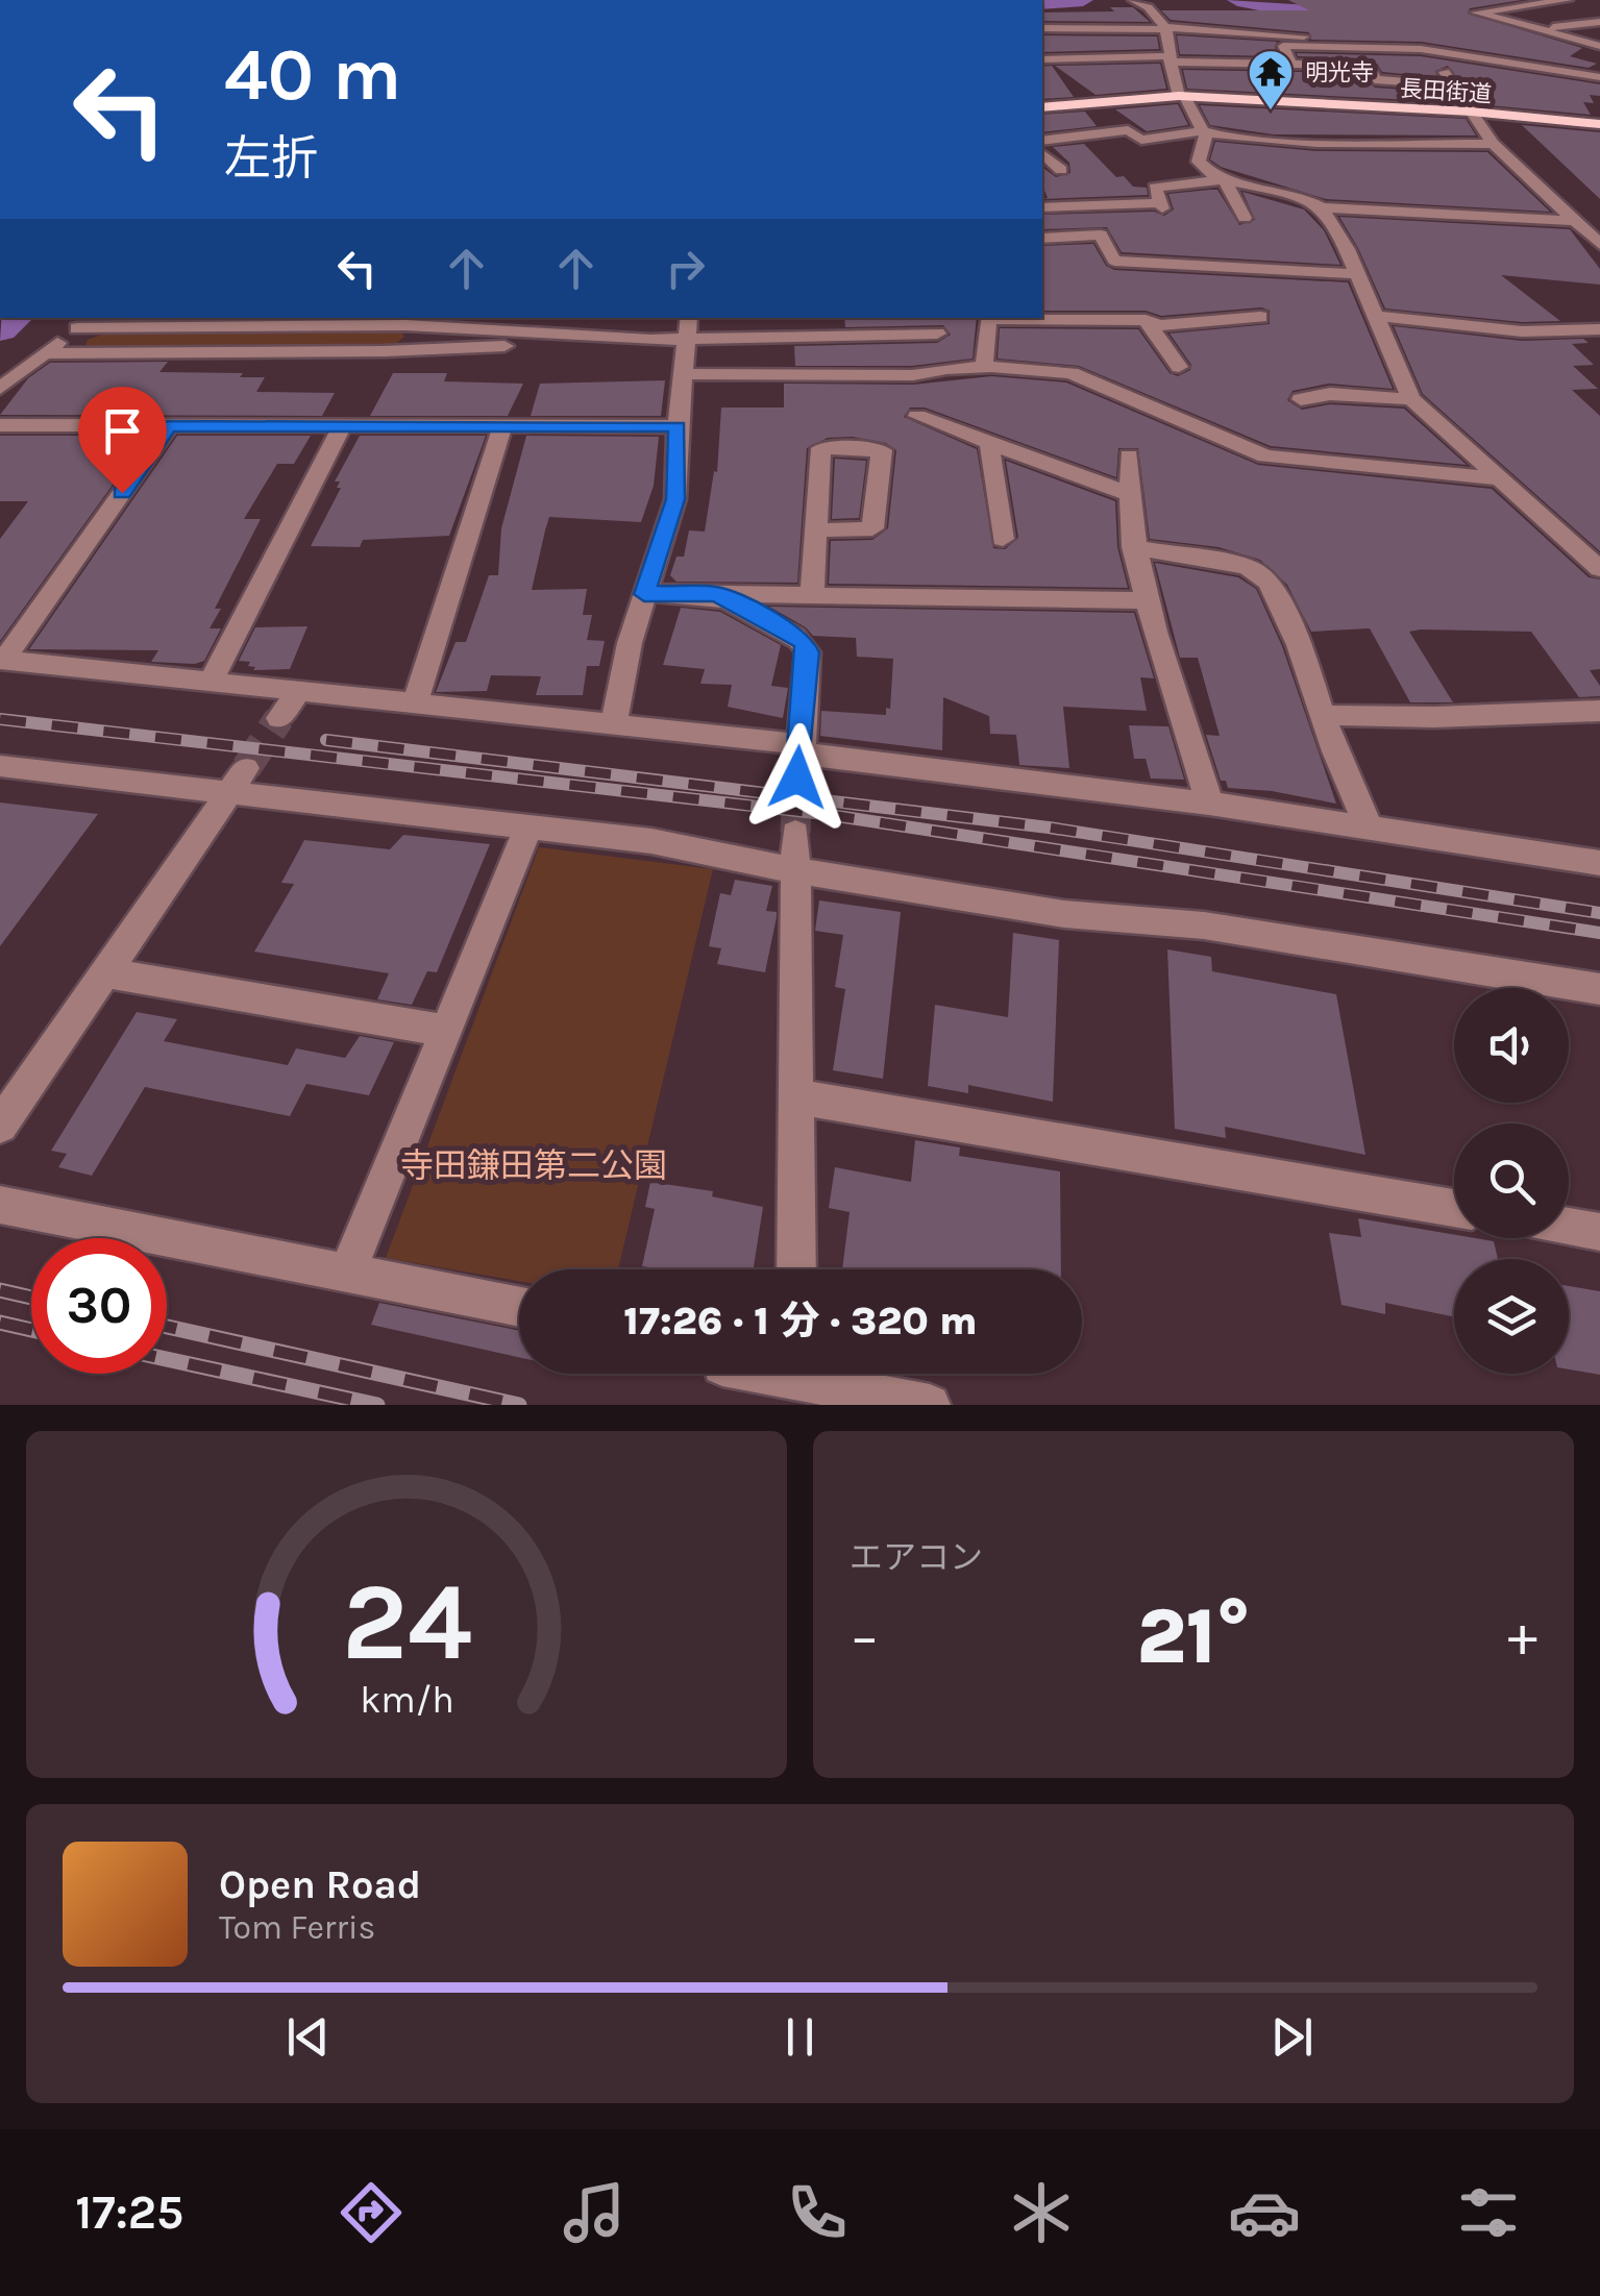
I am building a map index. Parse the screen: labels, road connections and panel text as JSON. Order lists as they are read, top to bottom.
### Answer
{
  "streets": {
    "main road": ["長田街道"]
  },
  "parks": ["寺田鎌田第二公園"],
  "places": {
    "temple": ["明光寺"]
  },
  "page": {
    "turn": ["40 m", "左折"],
    "limit": "30",
    "trip": "17:26 · 1 分 · 320 m",
    "tile": "エアコン",
    "heat": ["−", "21°", "+"],
    "song": ["Open Road", "Tom Ferris"],
    "tabs": "17:25",
    "gauge": ["24", "km/h"]
  }
}
